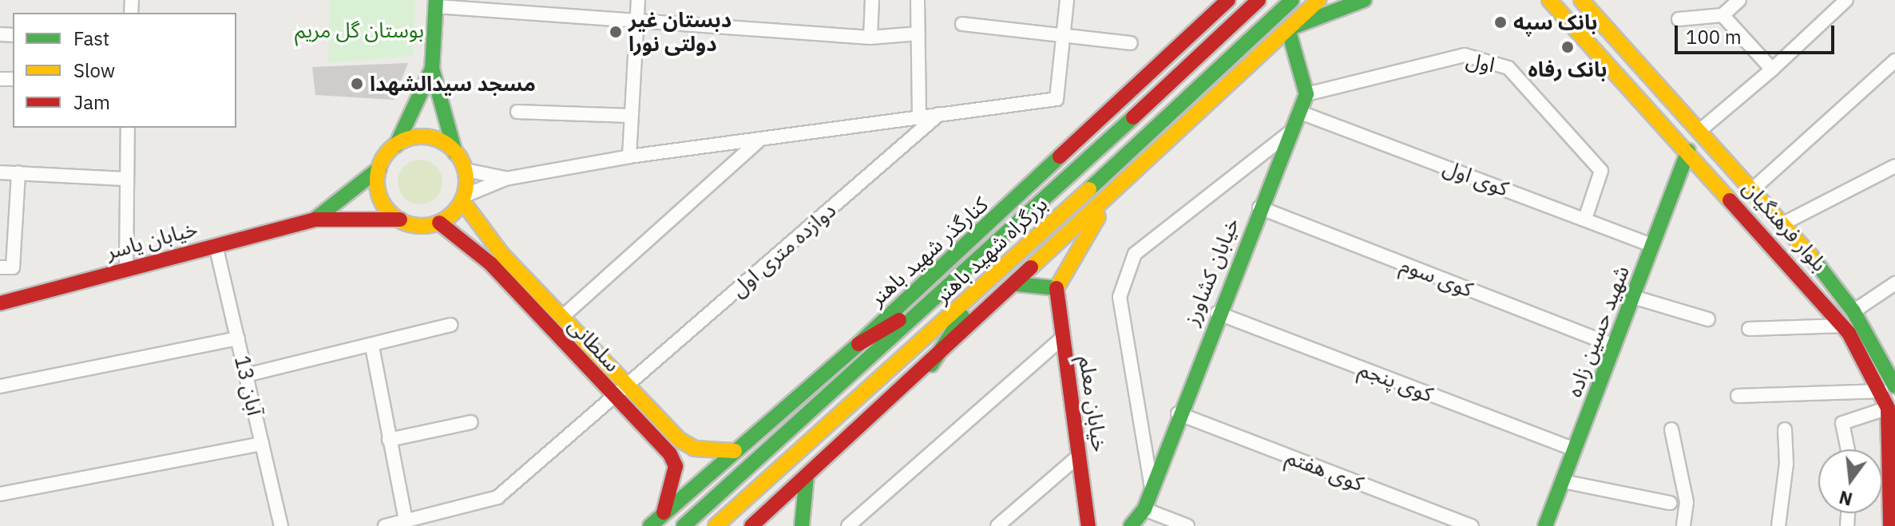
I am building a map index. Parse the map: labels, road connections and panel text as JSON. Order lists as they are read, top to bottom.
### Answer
{
  "streets": {
    "main road": [
      "بلوار فرهنگیان",
      "خیابان یاسر",
      "بزرگراه شهید باهنر",
      "کنارگذر شهید باهنر",
      "خیابان کشاورز",
      "شهید حسین زاده",
      "سلطانی",
      "خیابان معلم"
    ],
    "street": [
      "اول",
      "کوی اول",
      "دوازده متری اول",
      "کوی سوم",
      "کوی پنجم",
      "13 آبان",
      "کوی هفتم"
    ]
  },
  "crossings": [
    ["اول", "کوی اول"],
    ["اول", "خیابان کشاورز"],
    ["کوی اول", "خیابان کشاورز"],
    ["کوی اول", "شهید حسین زاده"],
    ["بلوار فرهنگیان", "شهید حسین زاده"],
    ["خیابان یاسر", "سلطانی"],
    ["خیابان یاسر", "13 آبان"],
    ["دوازده متری اول", "سلطانی"],
    ["کنارگذر شهید باهنر", "سلطانی"],
    ["خیابان کشاورز", "کوی سوم"],
    ["خیابان کشاورز", "کوی پنجم"],
    ["خیابان کشاورز", "کوی هفتم"],
    ["کوی سوم", "شهید حسین زاده"],
    ["شهید حسین زاده", "کوی پنجم"]
  ],
  "parks": ["بوستان گل مریم"],
  "places": [
    "بانک سپه",
    "دبستان غیر دولتی نورا",
    "بانک رفاه",
    "مسجد سیدالشهدا"
  ],
  "legend": ["Fast", "Slow", "Jam"],
  "scale_bar": "100 m",
  "north": "bottom"
}
